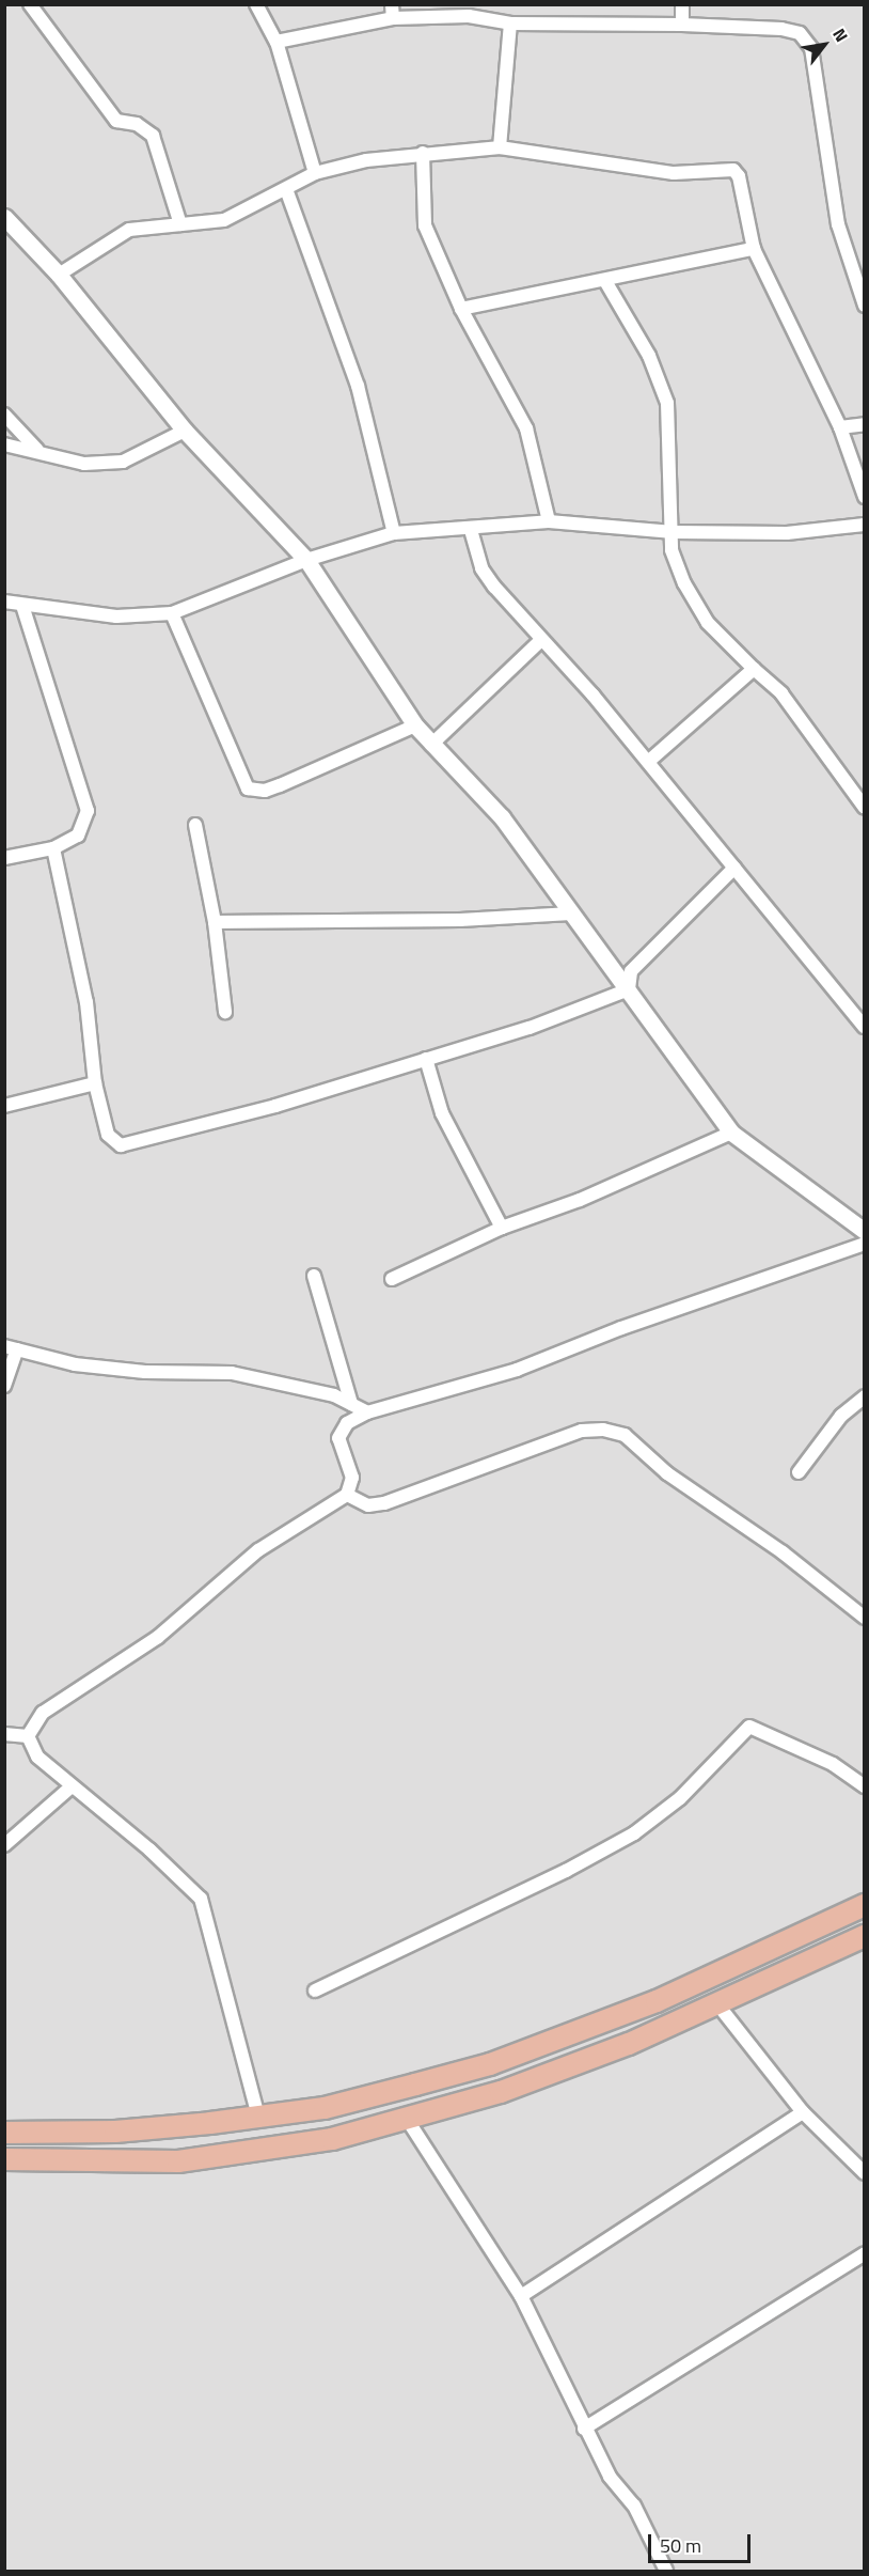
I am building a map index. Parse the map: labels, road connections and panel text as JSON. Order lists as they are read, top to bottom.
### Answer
{
  "scale_bar": "50 m",
  "north": "top right"
}
